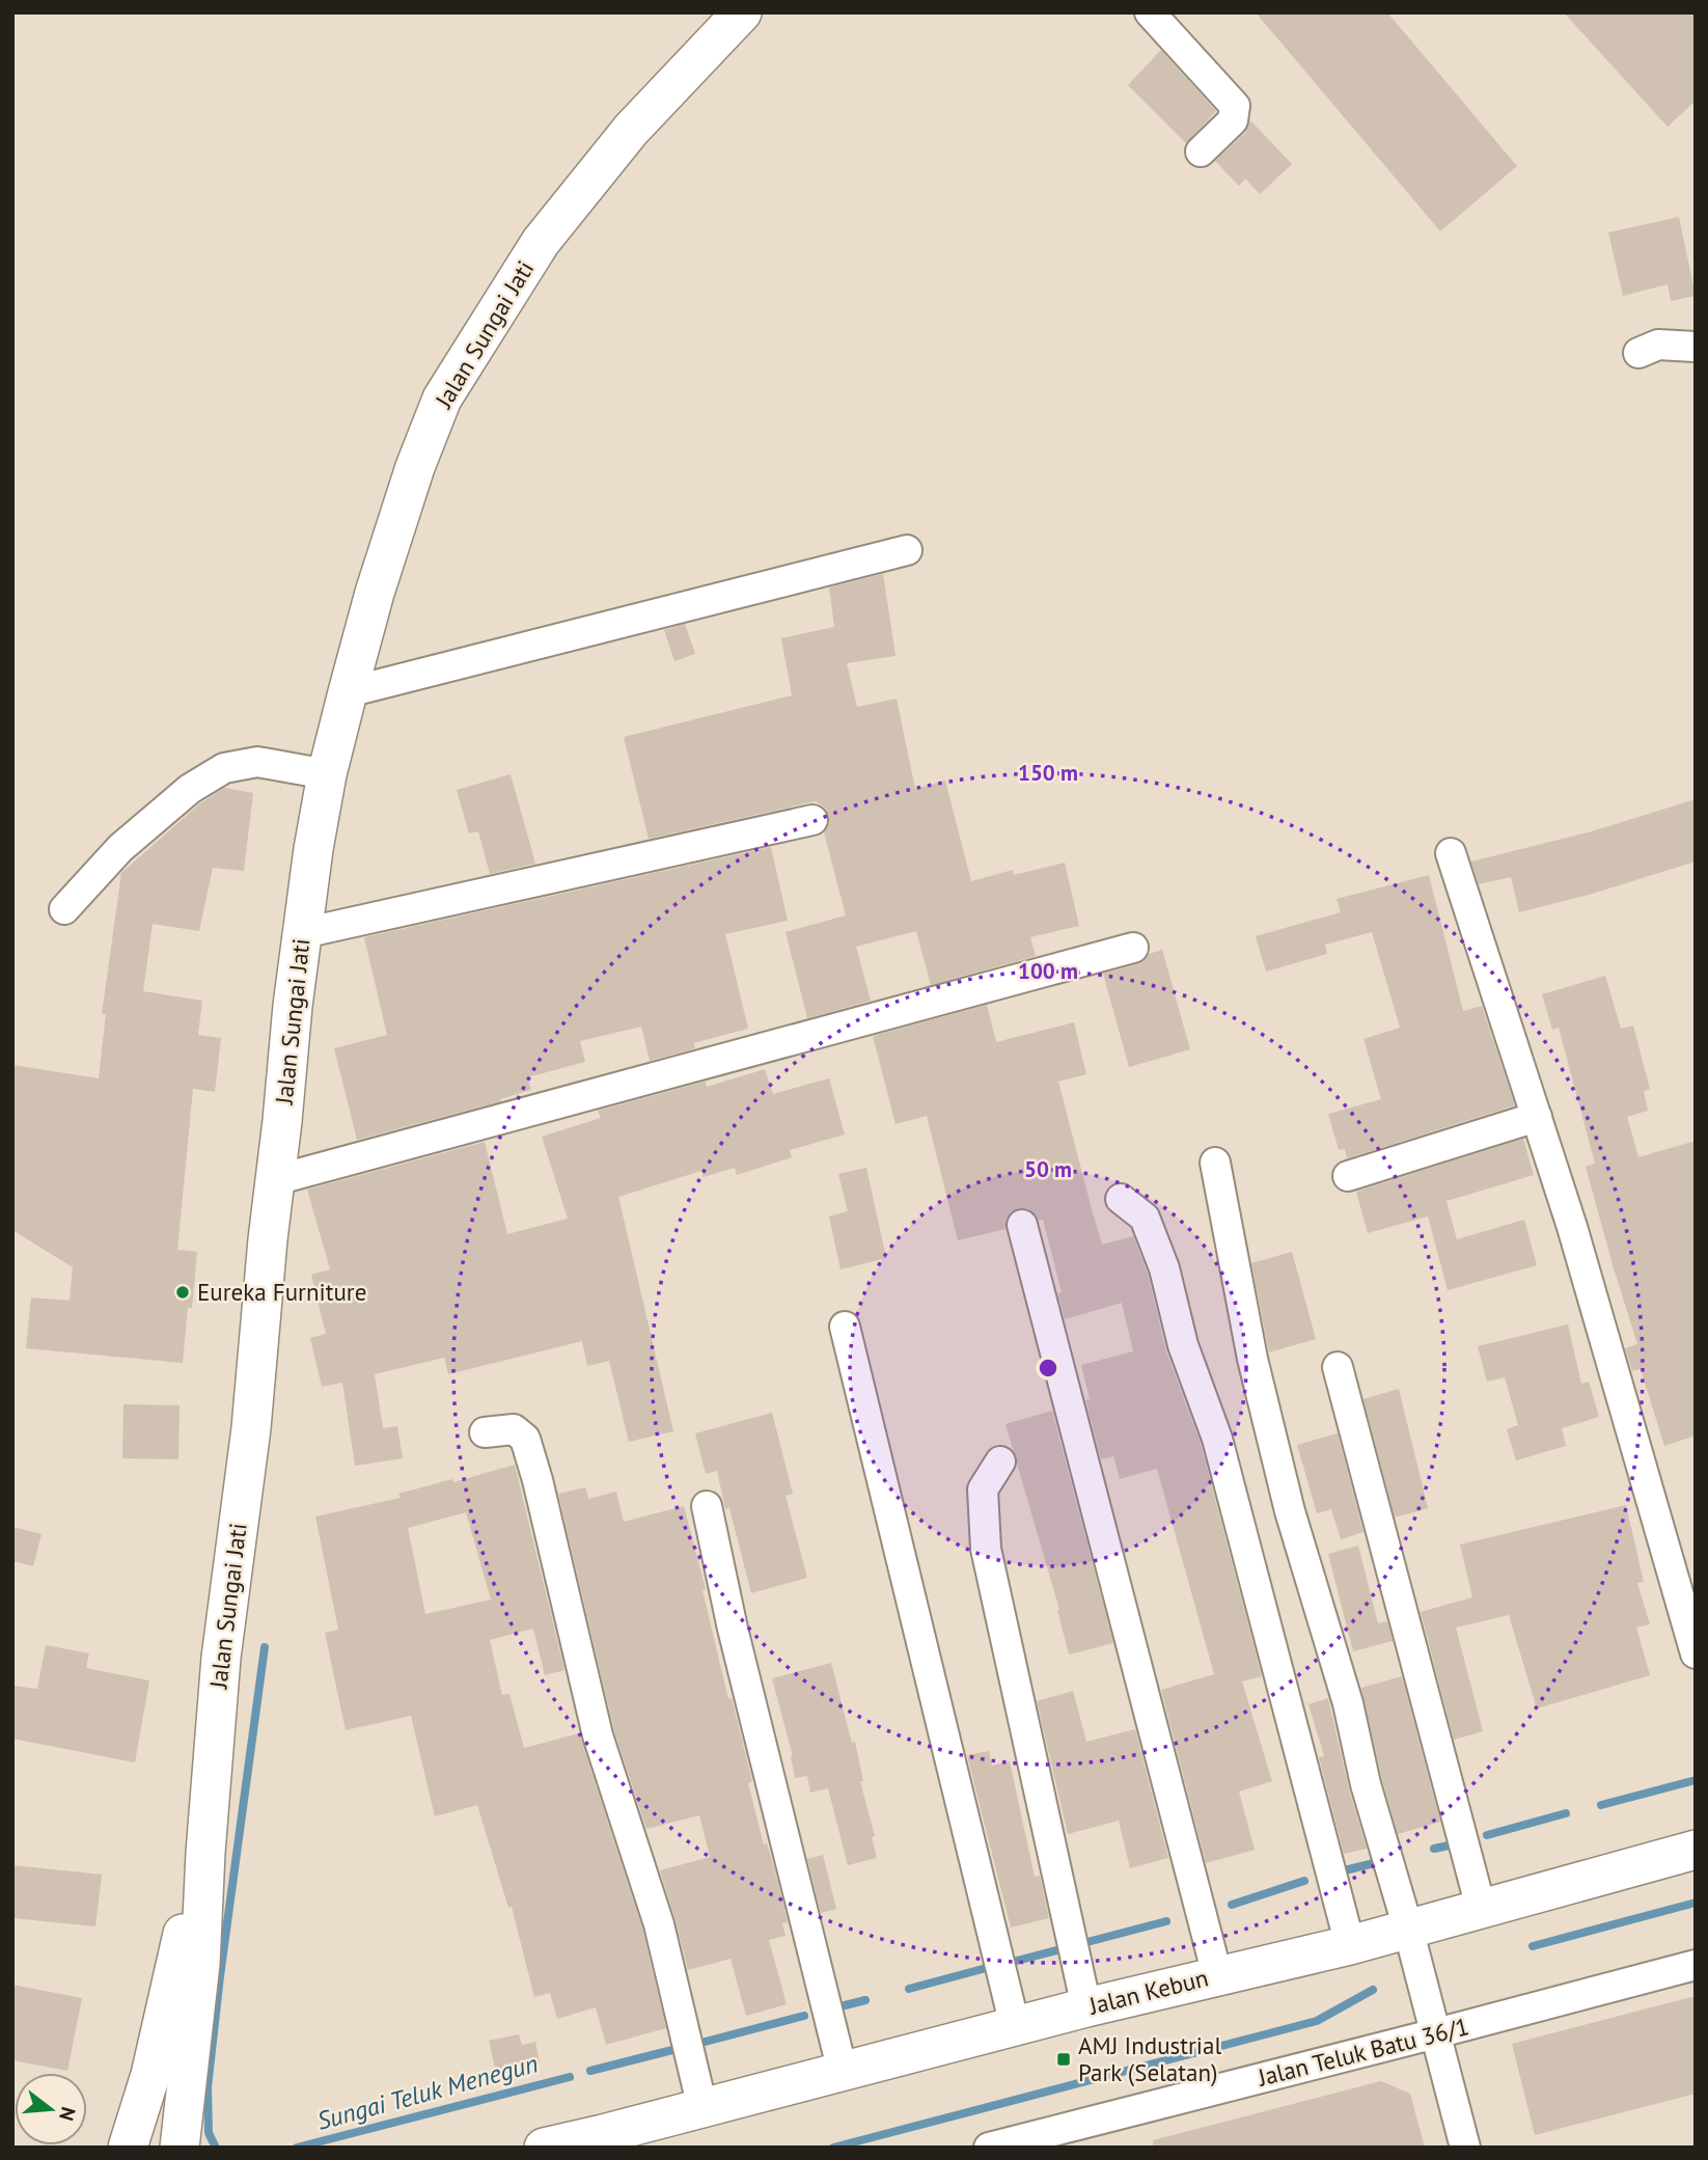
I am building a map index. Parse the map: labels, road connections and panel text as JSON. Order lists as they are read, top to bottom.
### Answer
{
  "streets": {
    "main road": ["Jalan Sungai Jati", "Jalan Kebun"],
    "street": ["Jalan Teluk Batu 36/1"]
  },
  "water": ["Sungai Teluk Menegun"],
  "places": {
    "other": ["Eureka Furniture"],
    "transit": ["AMJ Industrial Park (Selatan)"]
  },
  "north": "right",
  "rings": ["150 m", "100 m", "50 m"]
}
